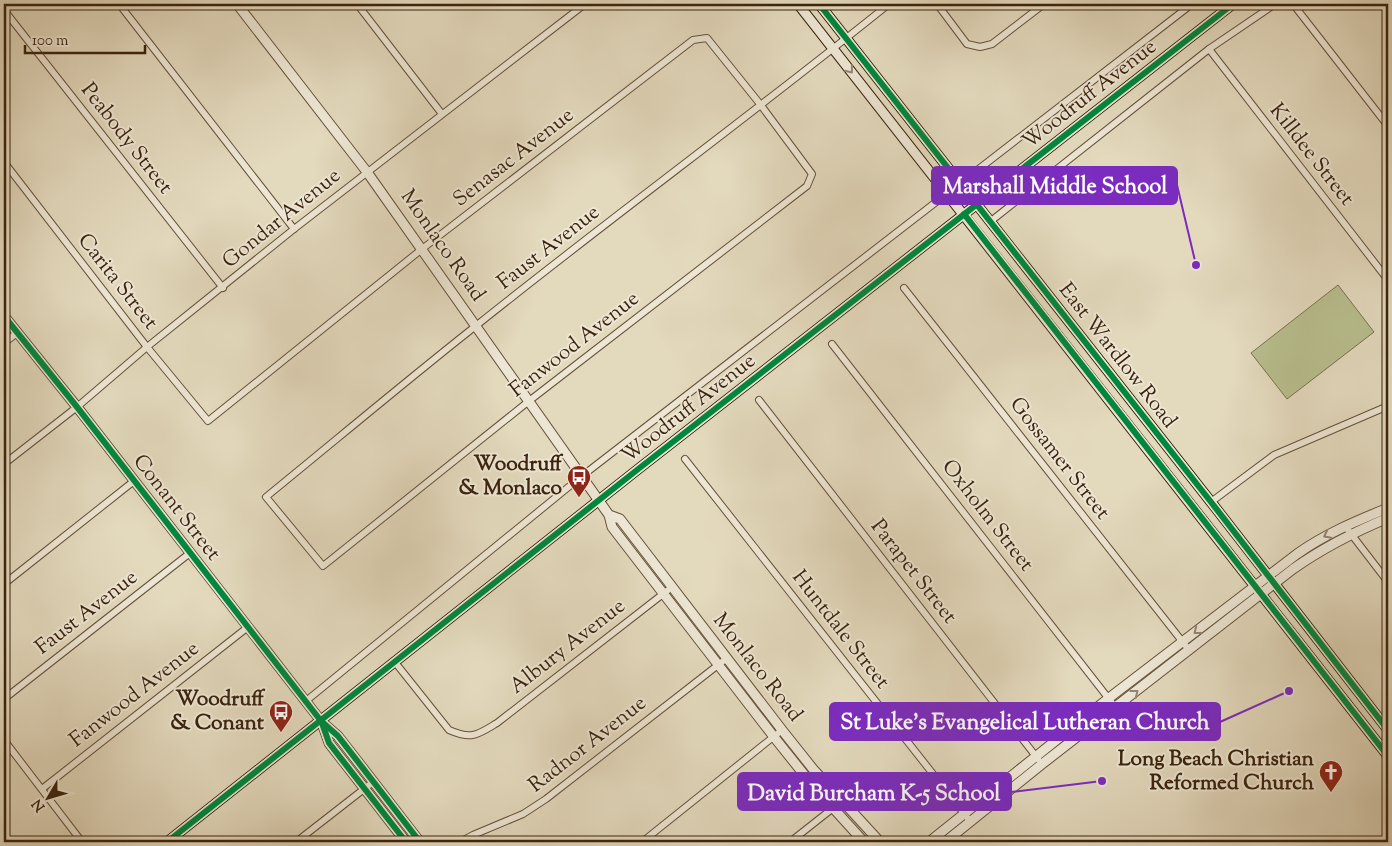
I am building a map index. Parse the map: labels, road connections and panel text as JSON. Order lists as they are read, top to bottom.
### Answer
{
  "streets": {
    "street": [
      "Woodruff Avenue",
      "Peabody Street",
      "Killdee Street",
      "Senasac Avenue",
      "Gondar Avenue",
      "Monlaco Road",
      "Faust Avenue",
      "Carita Street",
      "Fanwood Avenue",
      "East Wardlow Road",
      "Gossamer Street",
      "Conant Street",
      "Oxholm Street",
      "Parapet Street",
      "Huntdale Street",
      "Albury Avenue",
      "Radnor Avenue"
    ]
  },
  "crossings": [
    ["Woodruff Avenue", "Killdee Street"],
    ["Woodruff Avenue", "Monlaco Road"],
    ["Woodruff Avenue", "East Wardlow Road"],
    ["Woodruff Avenue", "Conant Street"],
    ["Woodruff Avenue", "Albury Avenue"],
    ["Peabody Street", "Gondar Avenue"],
    ["Senasac Avenue", "Monlaco Road"],
    ["Senasac Avenue", "Faust Avenue"],
    ["Senasac Avenue", "Carita Street"],
    ["Senasac Avenue", "Fanwood Avenue"],
    ["Gondar Avenue", "Monlaco Road"],
    ["Gondar Avenue", "Carita Street"],
    ["Gondar Avenue", "Conant Street"],
    ["Monlaco Road", "Faust Avenue"],
    ["Monlaco Road", "Fanwood Avenue"],
    ["Monlaco Road", "Albury Avenue"],
    ["Monlaco Road", "Radnor Avenue"],
    ["Faust Avenue", "Fanwood Avenue"],
    ["Faust Avenue", "East Wardlow Road"],
    ["Faust Avenue", "Conant Street"],
    ["Fanwood Avenue", "Conant Street"]
  ],
  "places": {
    "other": ["Marshall Middle School", "St Luke's Evangelical Lutheran Church", "David Burcham K-5 School"],
    "bus stop": ["Woodruff & Monlaco", "Woodruff & Conant"],
    "church": ["Long Beach Christian Reformed Church"]
  },
  "scale_bar": "100 m",
  "north": "bottom left"
}
